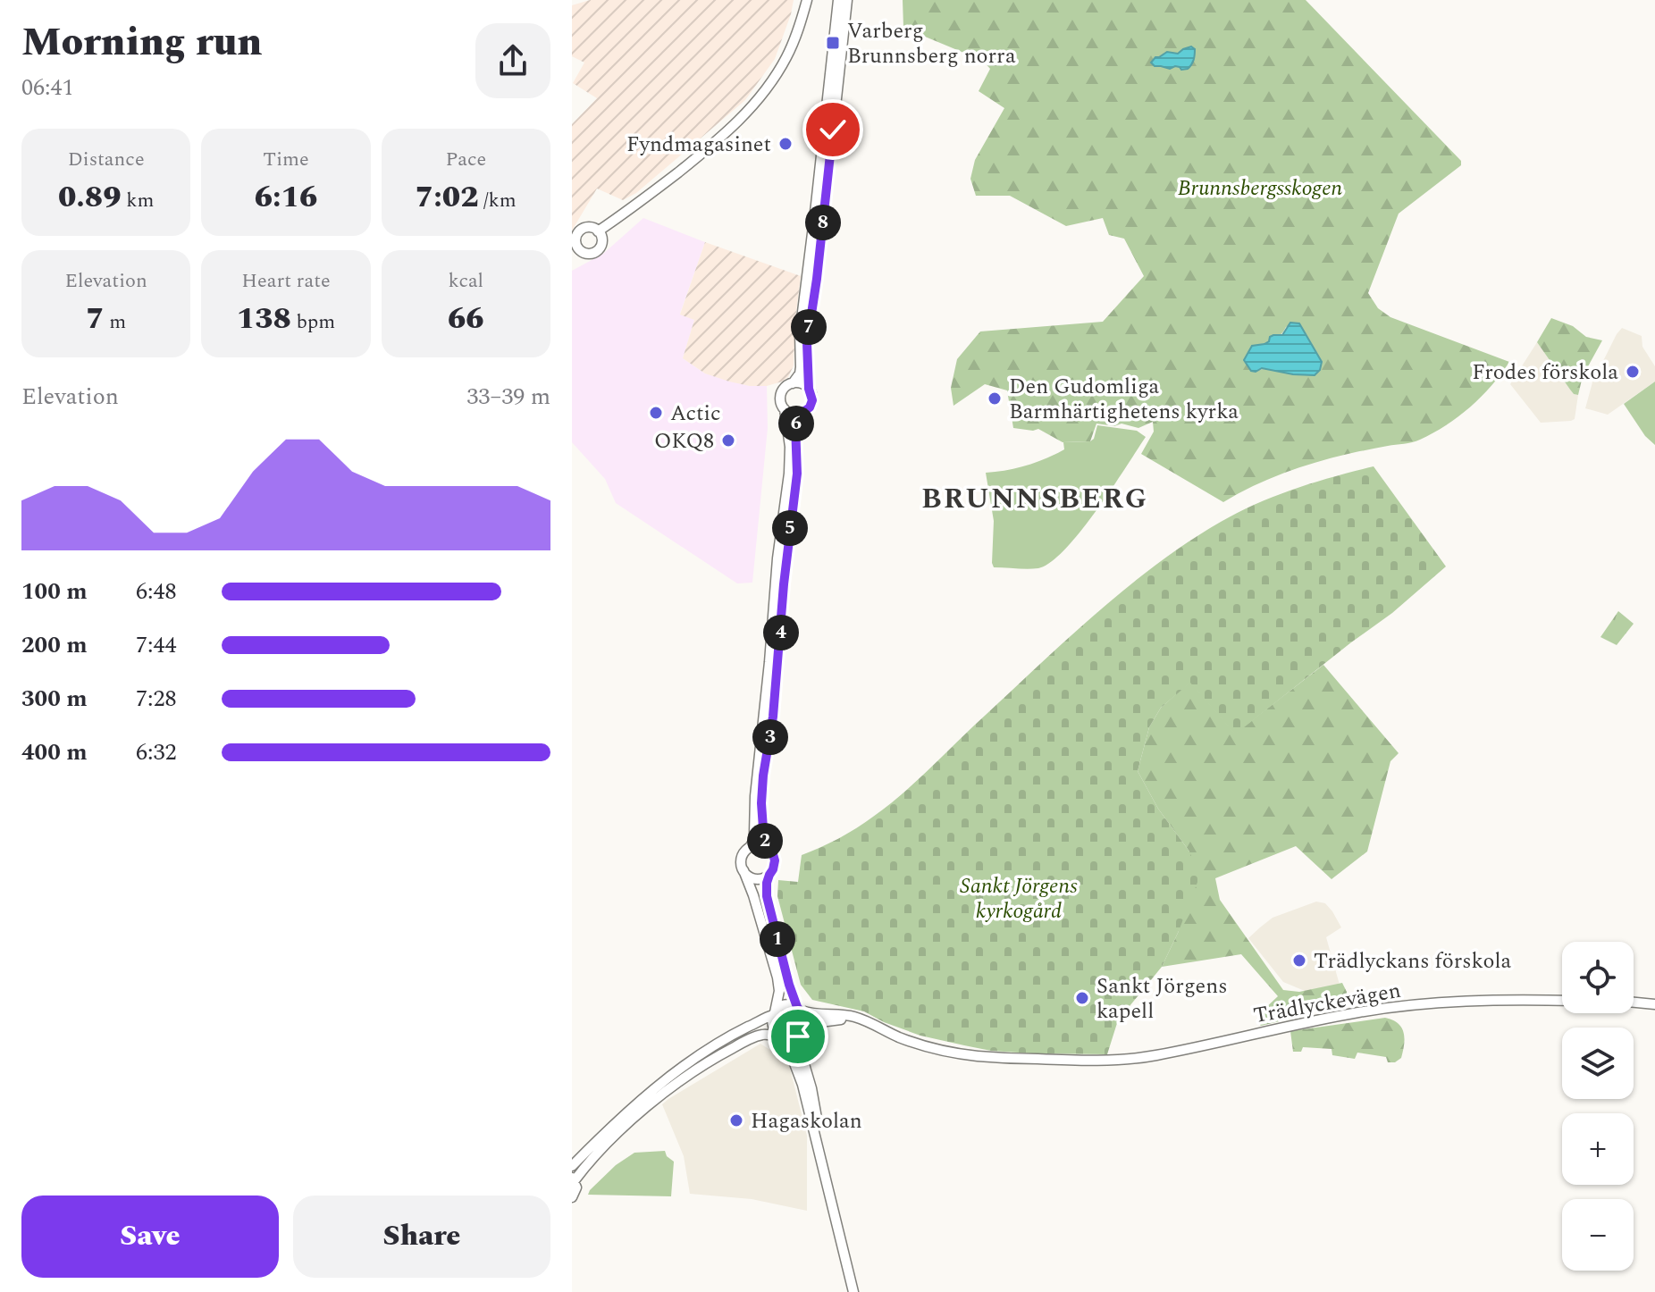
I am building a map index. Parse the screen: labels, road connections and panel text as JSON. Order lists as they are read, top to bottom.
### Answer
{
  "streets": {
    "street": ["Trädlyckevägen"]
  },
  "districts": ["BRUNNSBERG"],
  "parks": ["Brunnsbergsskogen", "Sankt Jörgens kyrkogård"],
  "places": {
    "transit": ["Varberg Brunnsberg norra"],
    "other": [
      "Fyndmagasinet",
      "Frodes förskola",
      "Den Gudomliga Barmhärtighetens kyrka",
      "Actic",
      "OKQ8",
      "Trädlyckans förskola",
      "Sankt Jörgens kapell",
      "Hagaskolan"
    ]
  },
  "page": {
    "heading": ["Morning run", "06:41"],
    "stats": [
      ["Distance", "0.89 km"],
      ["Time", "6:16"],
      ["Pace", "7:02 /km"],
      ["Elevation", "7 m"],
      ["Heart rate", "138 bpm"],
      ["kcal", "66"]
    ],
    "pins": [
      "8",
      "7",
      "6",
      "5",
      "4",
      "3",
      "2",
      "1"
    ],
    "chart": ["Elevation", "33–39 m"],
    "list": [
      {
        "name": "100 m",
        "note": "6:48"
      },
      {
        "name": "200 m",
        "note": "7:44"
      },
      {
        "name": "300 m",
        "note": "7:28"
      },
      {
        "name": "400 m",
        "note": "6:32"
      }
    ],
    "map_buttons": ["+", "−"],
    "buttons": ["Save", "Share"]
  }
}
